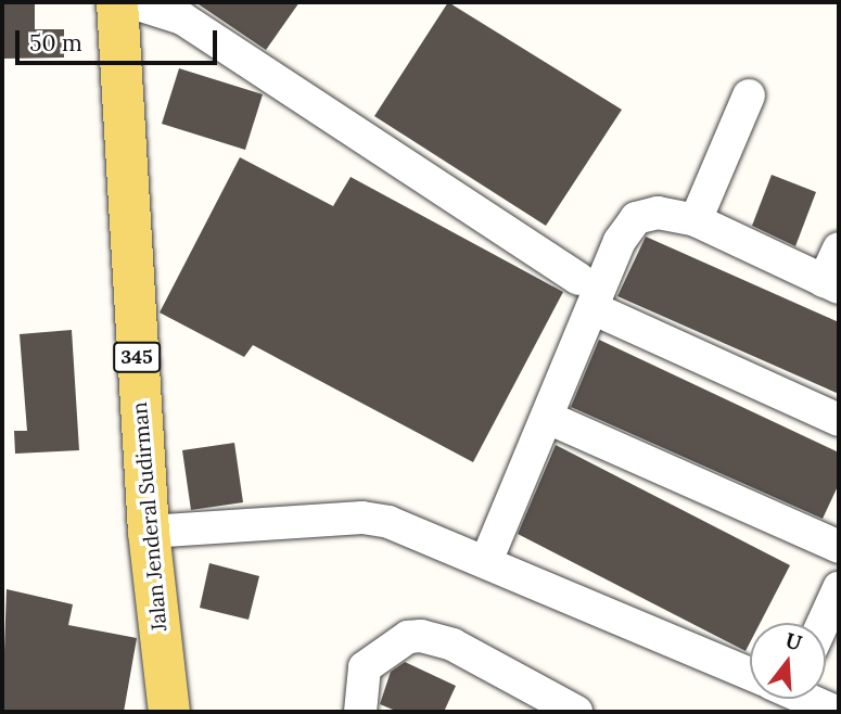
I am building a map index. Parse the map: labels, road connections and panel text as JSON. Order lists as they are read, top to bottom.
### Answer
{
  "streets": {
    "main road": ["345", "Jalan Jenderal Sudirman"]
  },
  "scale_bar": "50 m",
  "north": "top"
}
